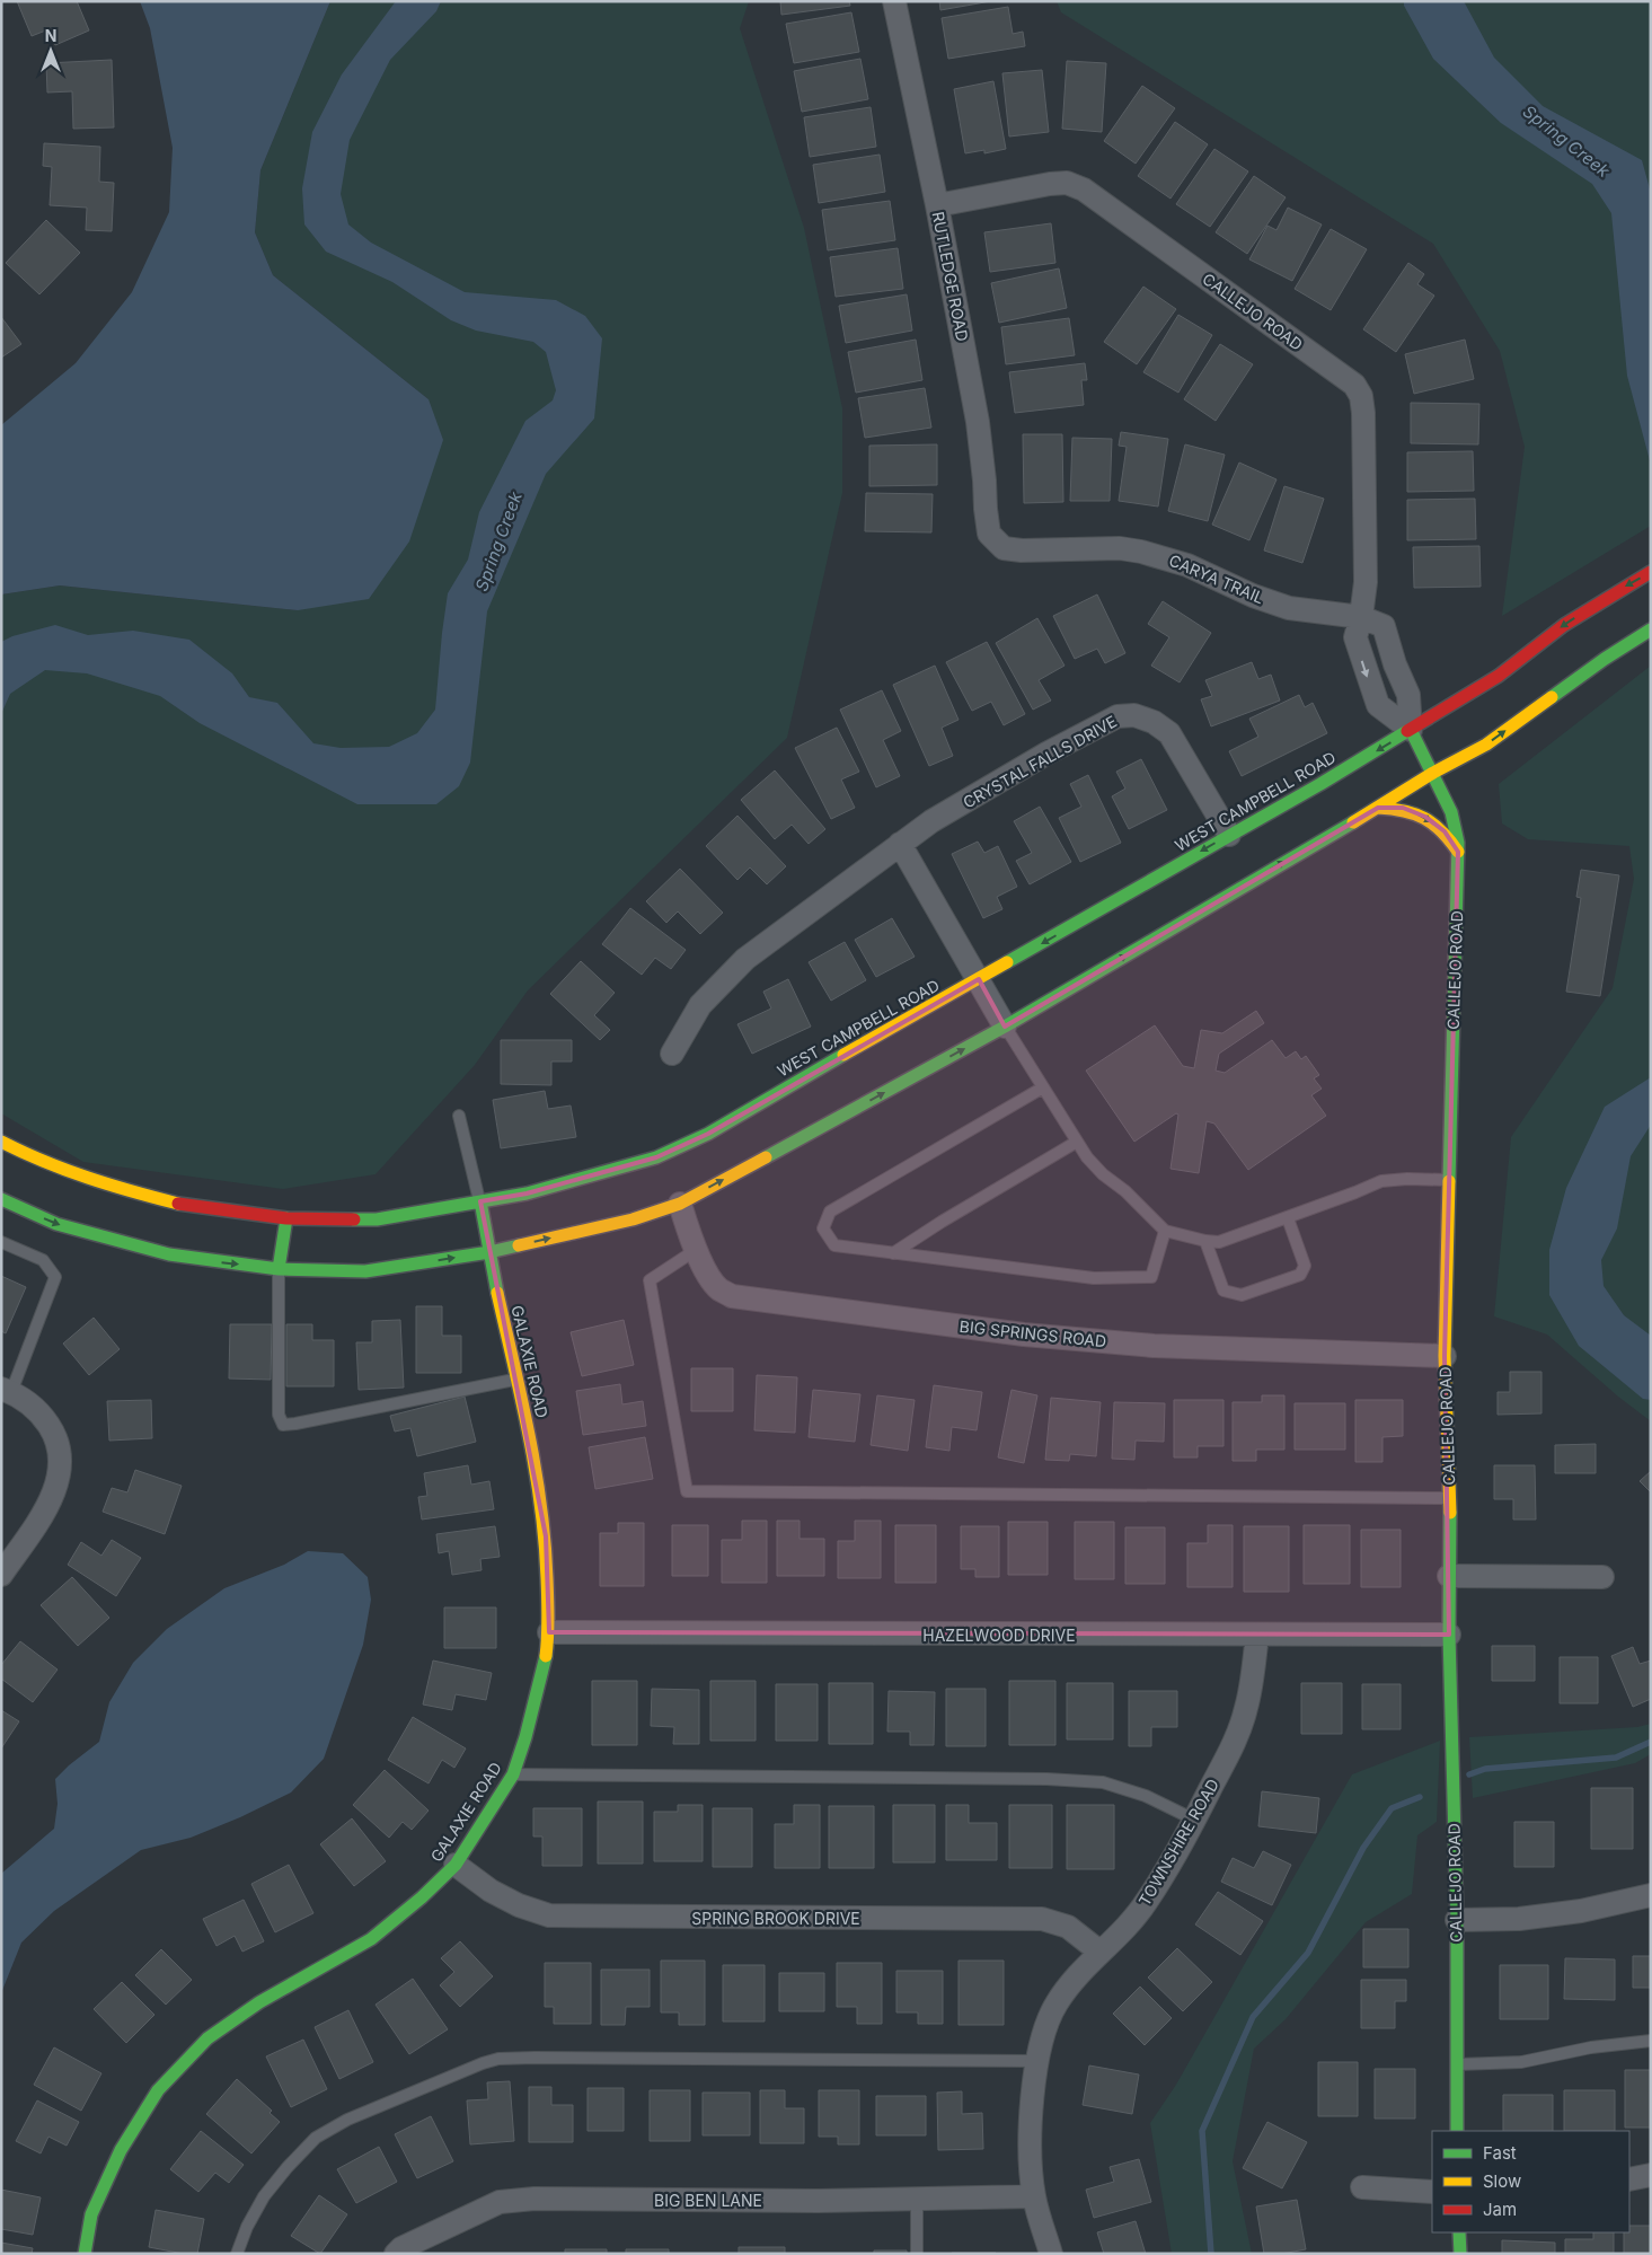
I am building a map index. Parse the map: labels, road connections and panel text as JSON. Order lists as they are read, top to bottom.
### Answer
{
  "streets": {
    "main road": ["CALLEJO ROAD", "WEST CAMPBELL ROAD", "GALAXIE ROAD"],
    "street": [
      "RUTLEDGE ROAD",
      "CARYA TRAIL",
      "CRYSTAL FALLS DRIVE",
      "BIG SPRINGS ROAD",
      "HAZELWOOD DRIVE",
      "TOWNSHIRE ROAD",
      "SPRING BROOK DRIVE",
      "BIG BEN LANE"
    ]
  },
  "crossings": [
    ["RUTLEDGE ROAD", "CALLEJO ROAD"],
    ["RUTLEDGE ROAD", "CARYA TRAIL"],
    ["CALLEJO ROAD", "CARYA TRAIL"],
    ["CALLEJO ROAD", "WEST CAMPBELL ROAD"],
    ["CALLEJO ROAD", "BIG SPRINGS ROAD"],
    ["CALLEJO ROAD", "HAZELWOOD DRIVE"],
    ["CRYSTAL FALLS DRIVE", "WEST CAMPBELL ROAD"],
    ["WEST CAMPBELL ROAD", "GALAXIE ROAD"],
    ["GALAXIE ROAD", "HAZELWOOD DRIVE"],
    ["GALAXIE ROAD", "SPRING BROOK DRIVE"],
    ["HAZELWOOD DRIVE", "TOWNSHIRE ROAD"],
    ["TOWNSHIRE ROAD", "SPRING BROOK DRIVE"],
    ["TOWNSHIRE ROAD", "BIG BEN LANE"]
  ],
  "water": ["Spring Creek"],
  "legend": ["Fast", "Slow", "Jam"],
  "north": "top"
}
